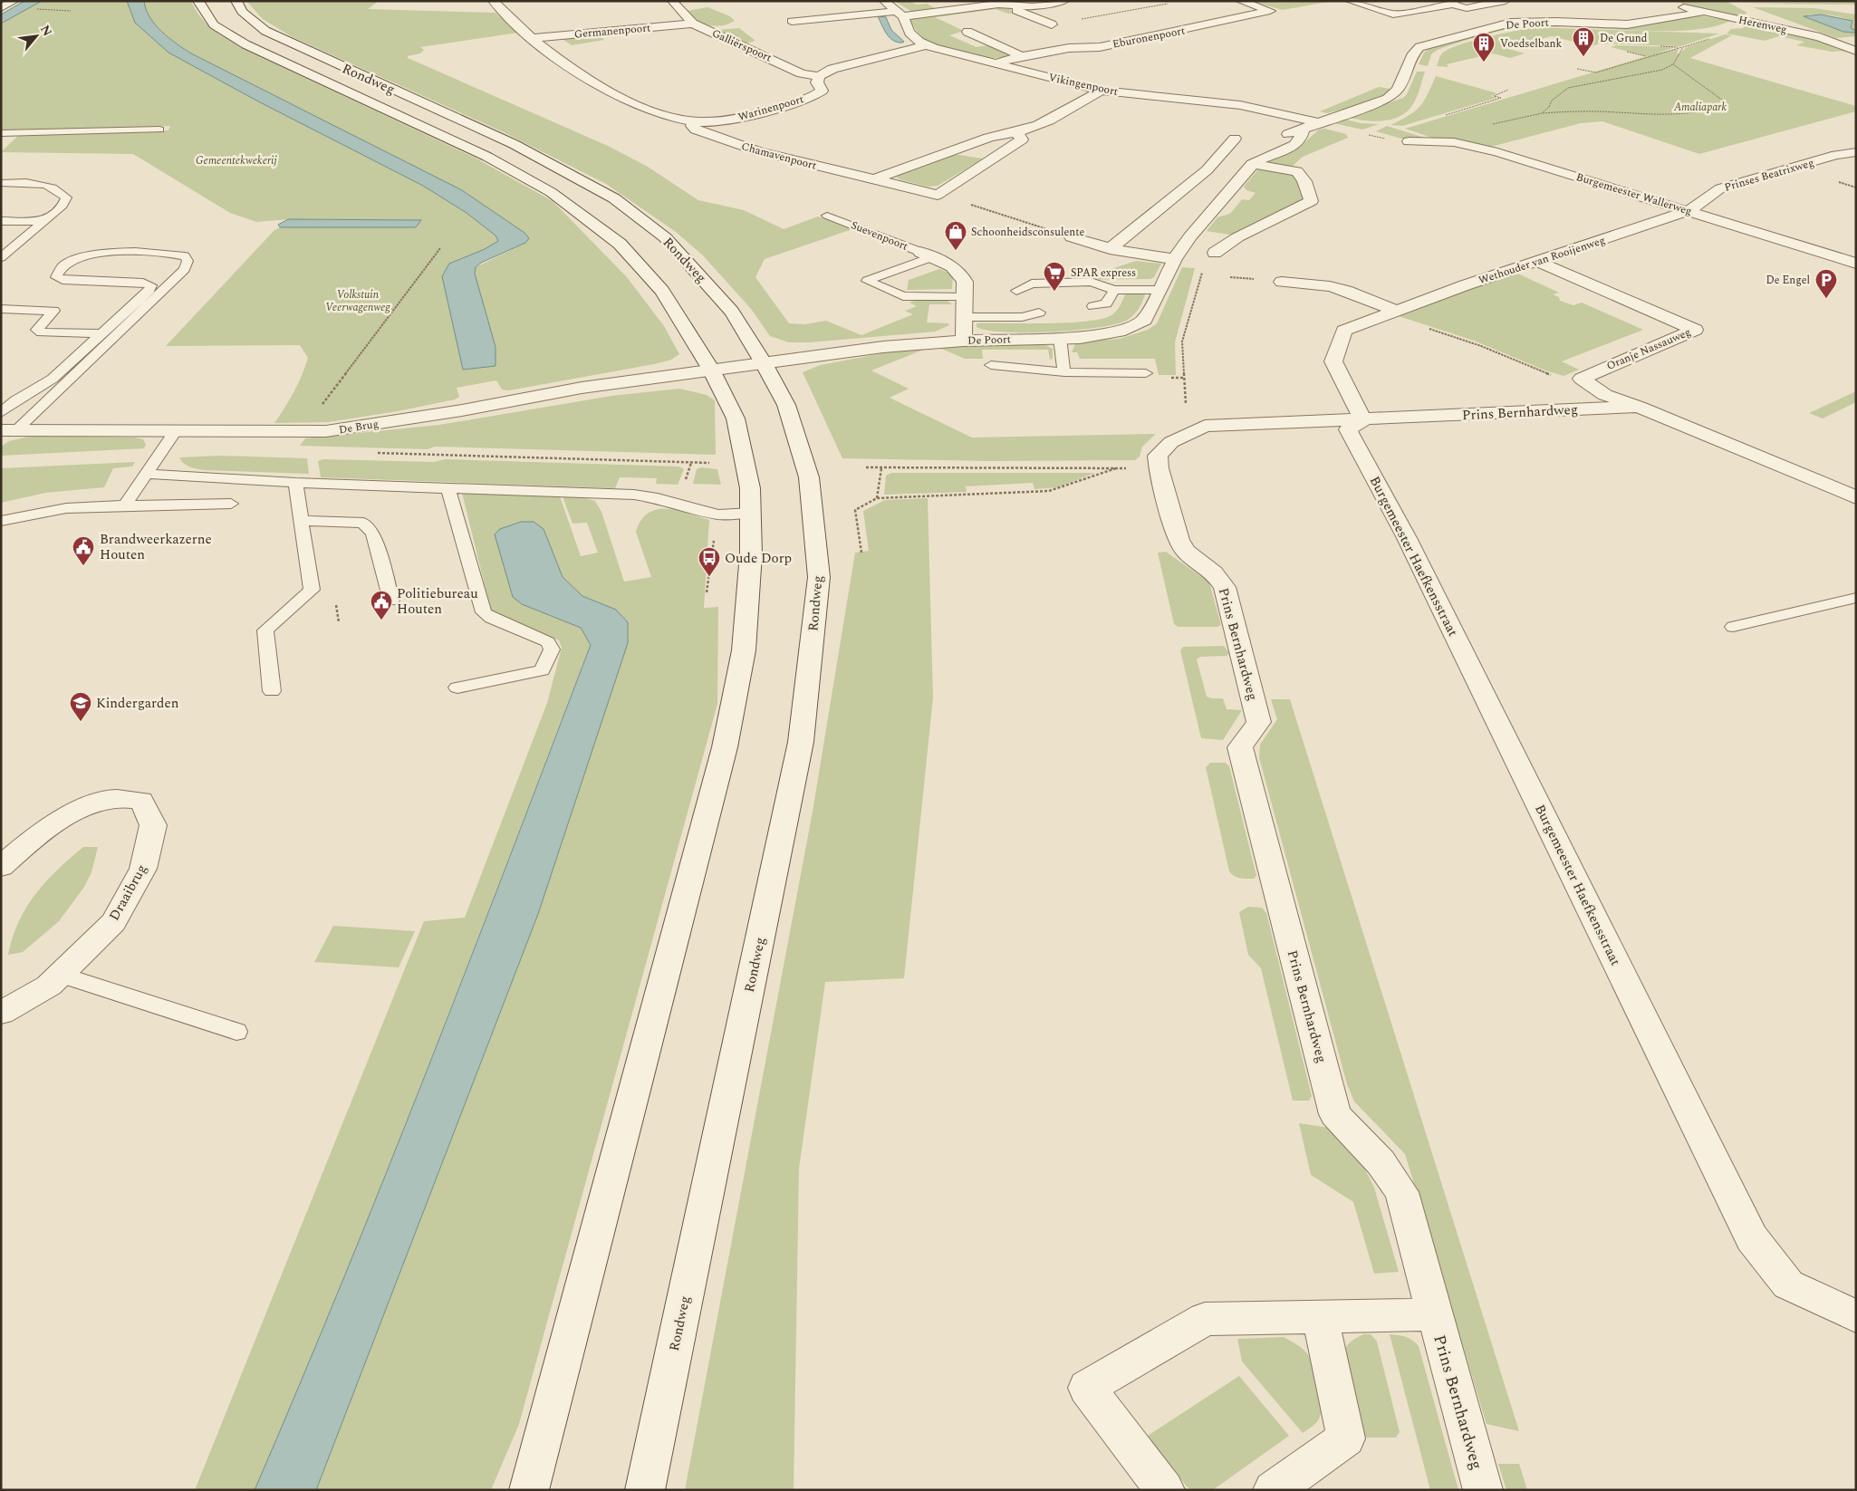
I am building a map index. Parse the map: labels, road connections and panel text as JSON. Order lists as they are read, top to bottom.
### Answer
{
  "streets": {
    "street": [
      "De Poort",
      "Herenweg",
      "Germanenpoort",
      "Eburonenpoort",
      "Galliërspoort",
      "Rondweg",
      "Vikingenpoort",
      "Warinenpoort",
      "Chamavenpoort",
      "Prinses Beatrixweg",
      "Burgemeester Wallerweg",
      "Suevenpoort",
      "Wethouder van Rooijenweg",
      "Oranje Nassauweg",
      "Prins Bernhardweg",
      "De Brug",
      "Burgemeester Haefkensstraat",
      "Draaibrug"
    ]
  },
  "crossings": [
    ["De Poort", "Herenweg"],
    ["De Poort", "Rondweg"],
    ["De Poort", "Vikingenpoort"],
    ["De Poort", "Suevenpoort"],
    ["De Poort", "De Brug"],
    ["Germanenpoort", "Galliërspoort"],
    ["Germanenpoort", "Warinenpoort"],
    ["Eburonenpoort", "Vikingenpoort"],
    ["Galliërspoort", "Warinenpoort"],
    ["Rondweg", "De Brug"],
    ["Warinenpoort", "Chamavenpoort"],
    ["Prinses Beatrixweg", "Burgemeester Wallerweg"],
    ["Prinses Beatrixweg", "Wethouder van Rooijenweg"],
    ["Burgemeester Wallerweg", "Wethouder van Rooijenweg"],
    ["Wethouder van Rooijenweg", "Oranje Nassauweg"],
    ["Wethouder van Rooijenweg", "Prins Bernhardweg"],
    ["Wethouder van Rooijenweg", "Burgemeester Haefkensstraat"],
    ["Prins Bernhardweg", "Burgemeester Haefkensstraat"]
  ],
  "parks": ["Amaliapark", "Gemeentekwekerij", "Volkstuin Veerwagenweg"],
  "places": {
    "building": ["De Grund", "Voedselbank"],
    "shop": ["Schoonheidsconsulente"],
    "supermarket": ["SPAR express"],
    "parking": ["De Engel"],
    "public building": ["Brandweerkazerne Houten", "Politiebureau Houten"],
    "bus stop": ["Oude Dorp"],
    "school or university": ["Kindergarden"]
  },
  "north": "top right"
}
